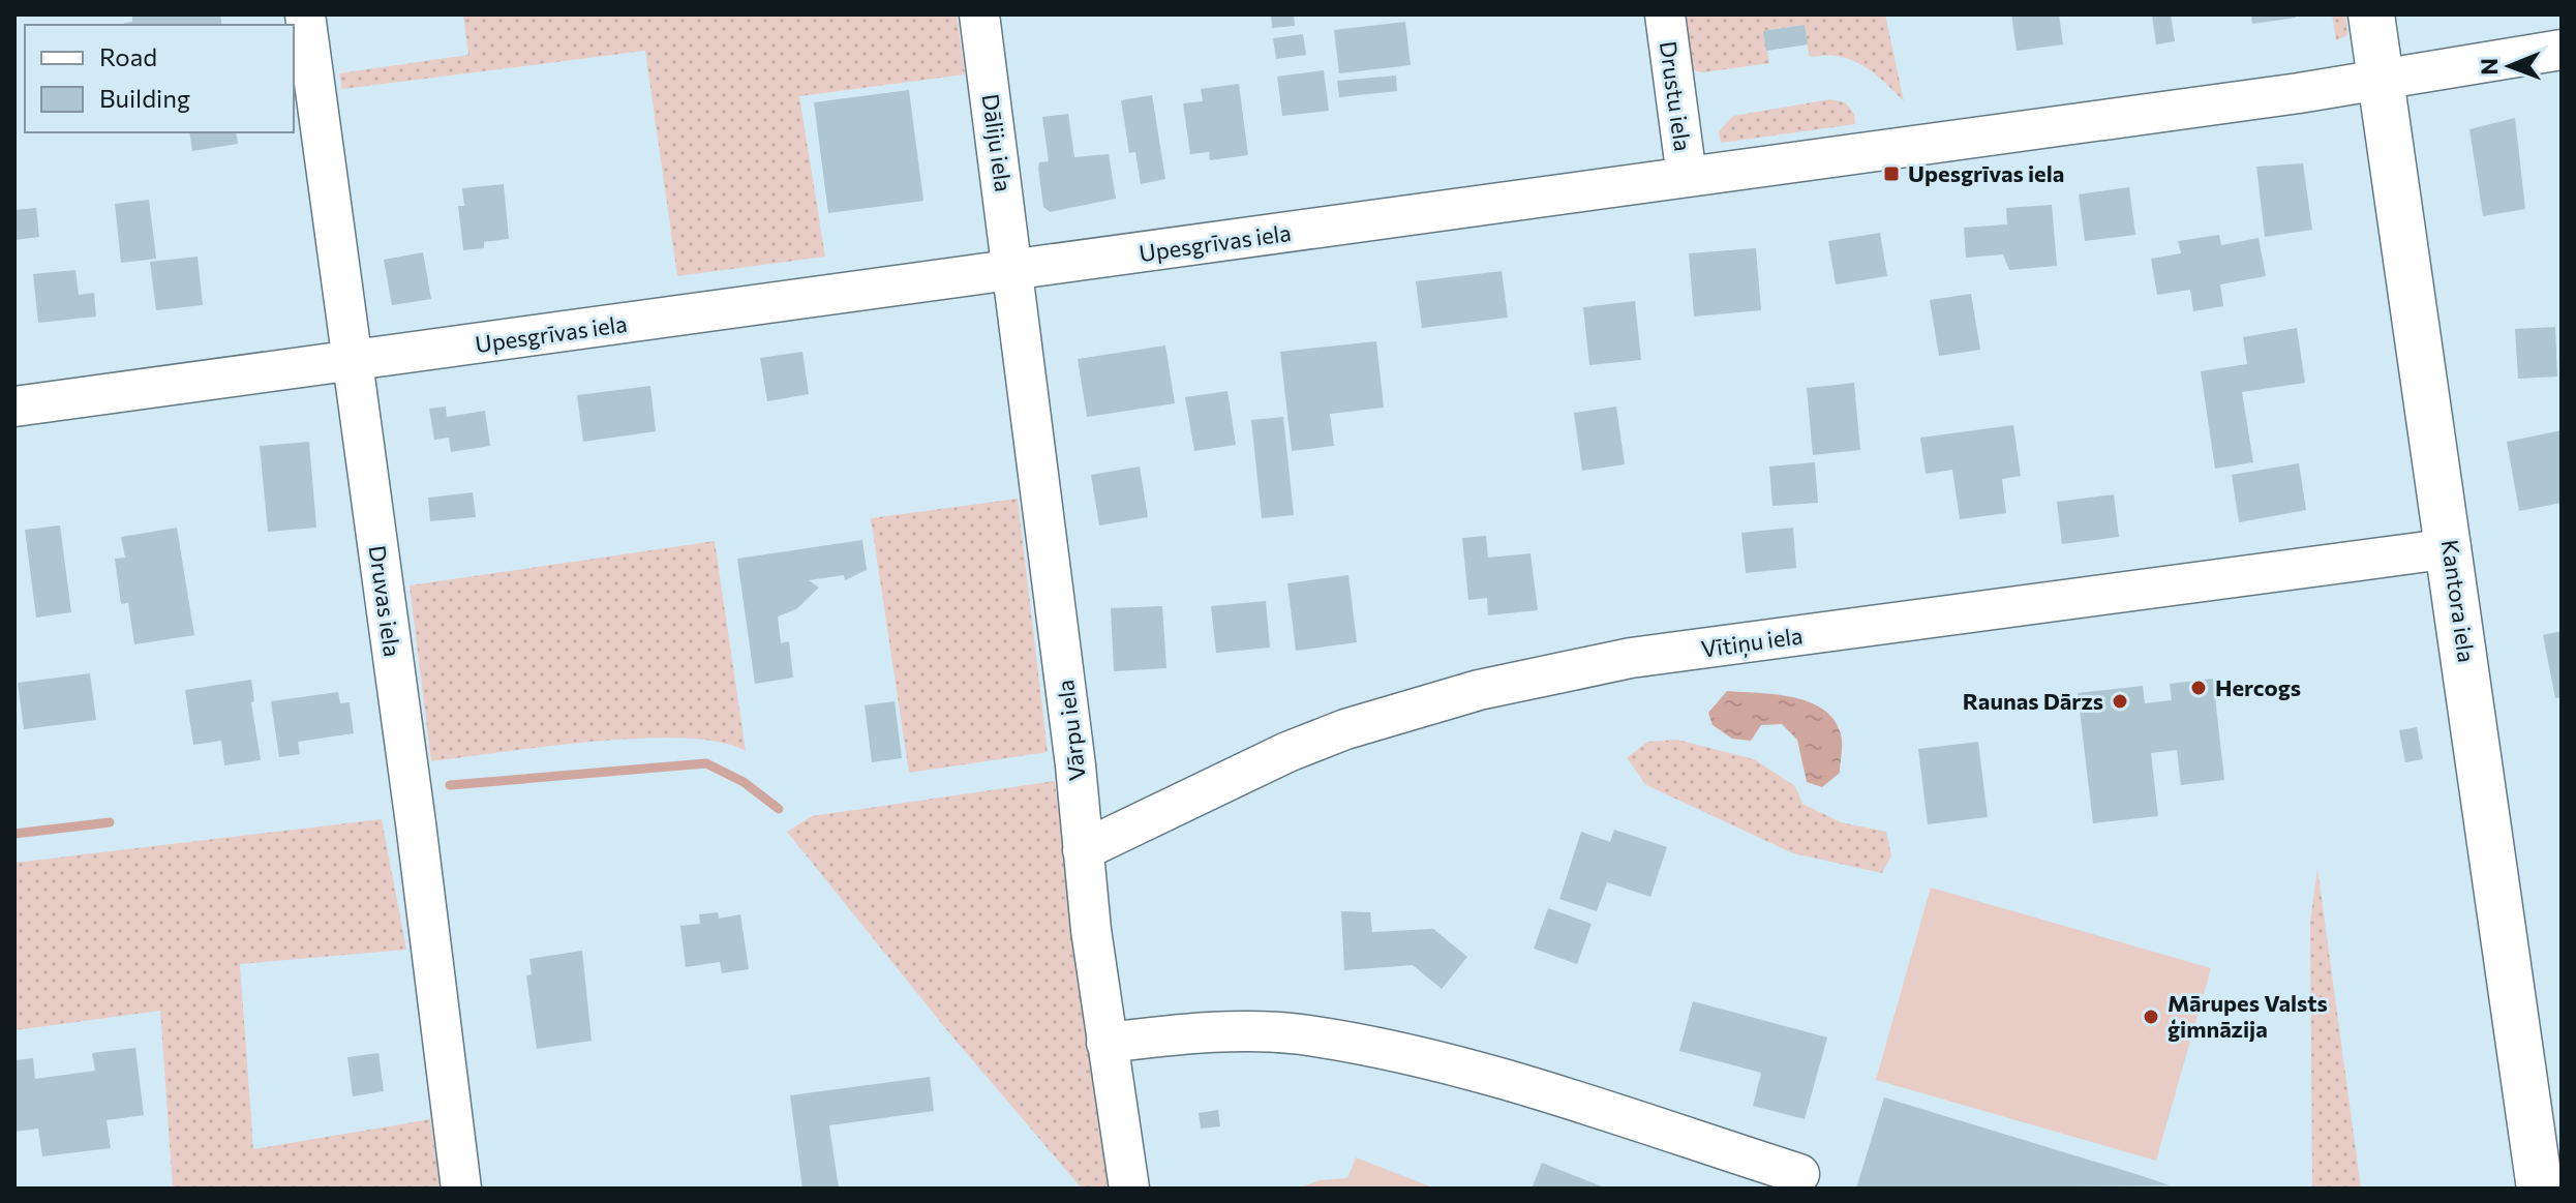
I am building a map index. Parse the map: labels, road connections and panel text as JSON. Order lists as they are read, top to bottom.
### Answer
{
  "streets": {
    "main road": ["Kantora iela"],
    "street": [
      "Drustu iela",
      "Dāliju iela",
      "Upesgrīvas iela",
      "Druvas iela",
      "Vītiņu iela",
      "Vārpu iela"
    ]
  },
  "crossings": [
    ["Drustu iela", "Upesgrīvas iela"],
    ["Dāliju iela", "Upesgrīvas iela"],
    ["Dāliju iela", "Vārpu iela"],
    ["Upesgrīvas iela", "Druvas iela"],
    ["Upesgrīvas iela", "Kantora iela"],
    ["Upesgrīvas iela", "Vārpu iela"],
    ["Kantora iela", "Vītiņu iela"],
    ["Vītiņu iela", "Vārpu iela"]
  ],
  "places": {
    "transit": ["Upesgrīvas iela"],
    "other": ["Hercogs", "Raunas Dārzs", "Mārupes Valsts ģimnāzija"]
  },
  "legend": ["Road", "Building"],
  "north": "left"
}
